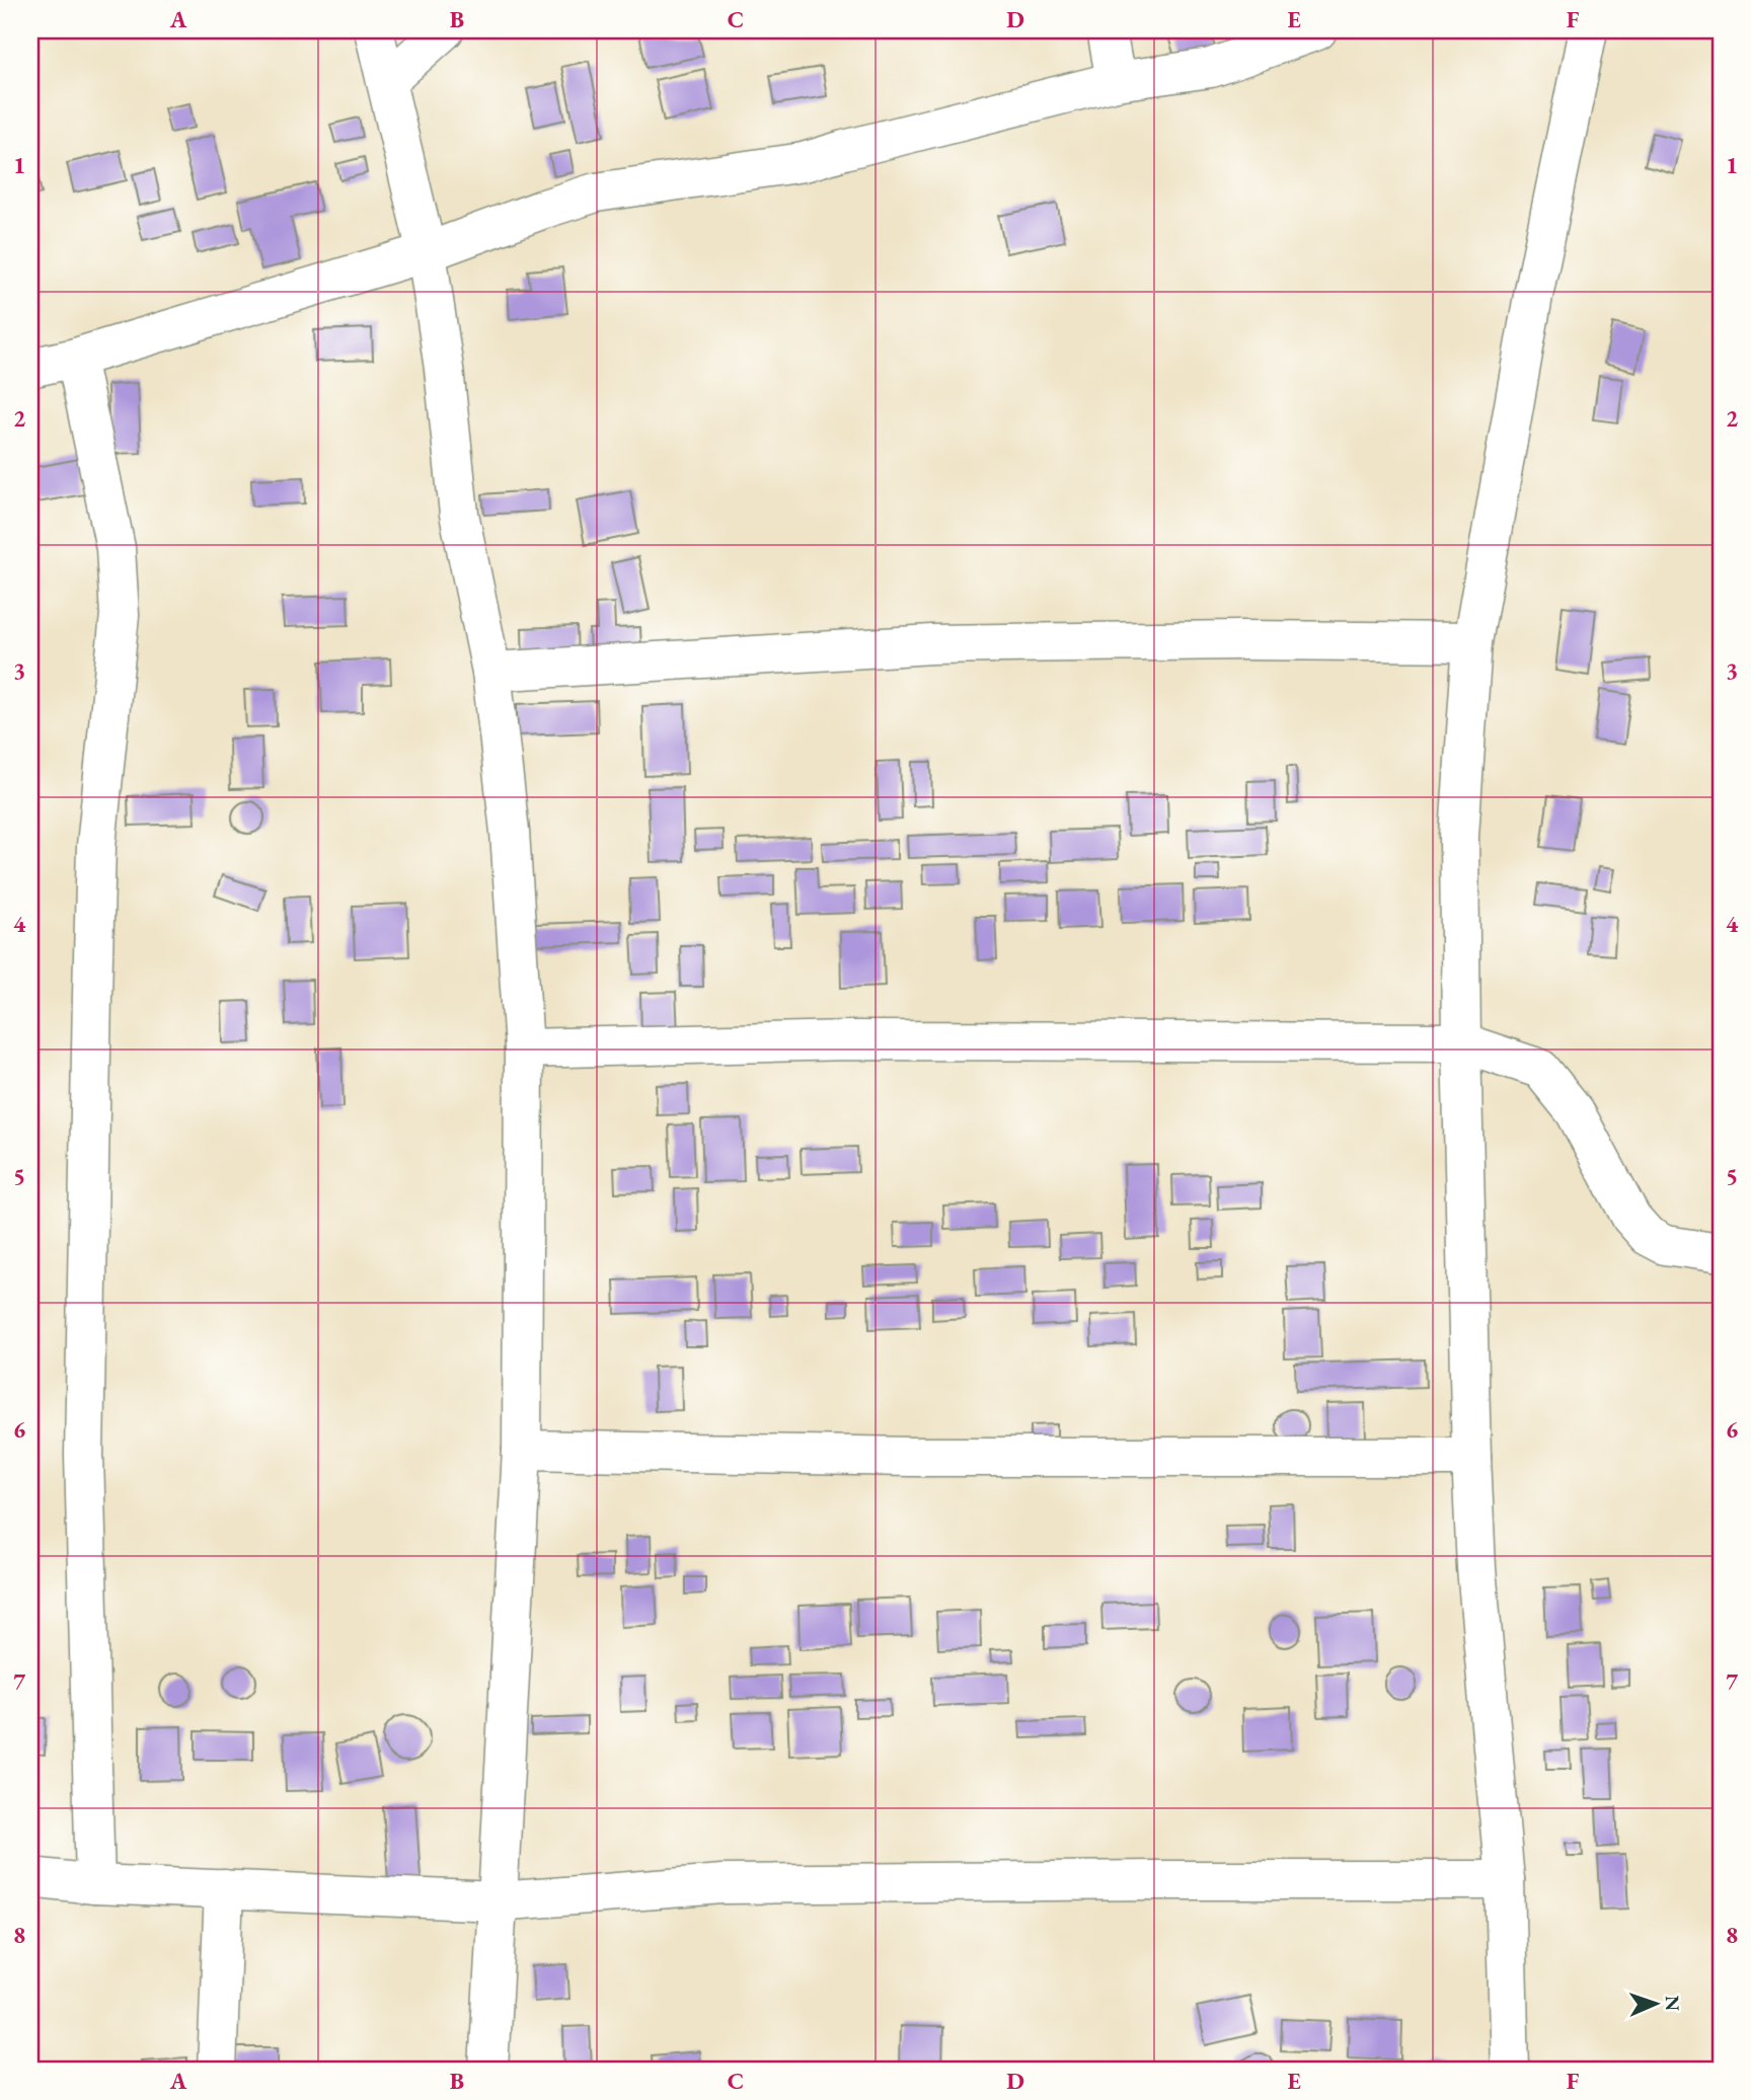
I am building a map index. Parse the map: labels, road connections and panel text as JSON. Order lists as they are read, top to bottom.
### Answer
{
  "north": "right",
  "grid": {
    "columns": [
      "A",
      "B",
      "C",
      "D",
      "E",
      "F"
    ],
    "rows": [
      "1",
      "2",
      "3",
      "4",
      "5",
      "6",
      "7",
      "8"
    ]
  }
}
